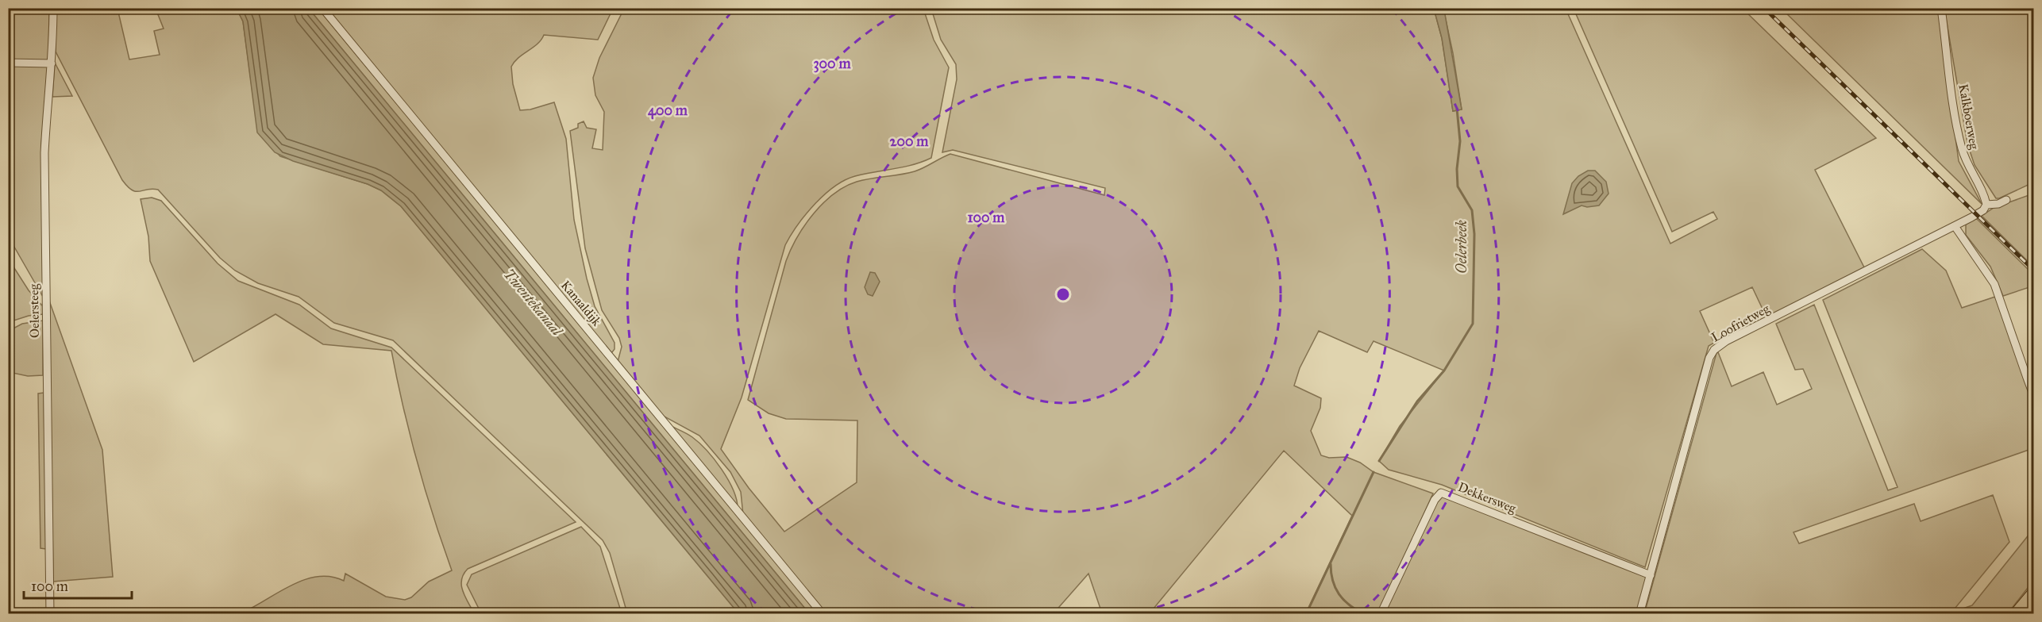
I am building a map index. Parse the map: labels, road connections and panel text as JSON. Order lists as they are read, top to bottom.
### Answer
{
  "streets": {
    "street": [
      "Kalkboerweg",
      "Kanaaldijk",
      "Oelersteeg",
      "Loofrietweg",
      "Dekkersweg"
    ]
  },
  "crossings": [
    ["Kalkboerweg", "Loofrietweg"],
    ["Loofrietweg", "Dekkersweg"]
  ],
  "water": ["Oelerbeek", "Twentekanaal"],
  "scale_bar": "100 m",
  "rings": [
    "300 m",
    "400 m",
    "200 m",
    "100 m"
  ]
}
